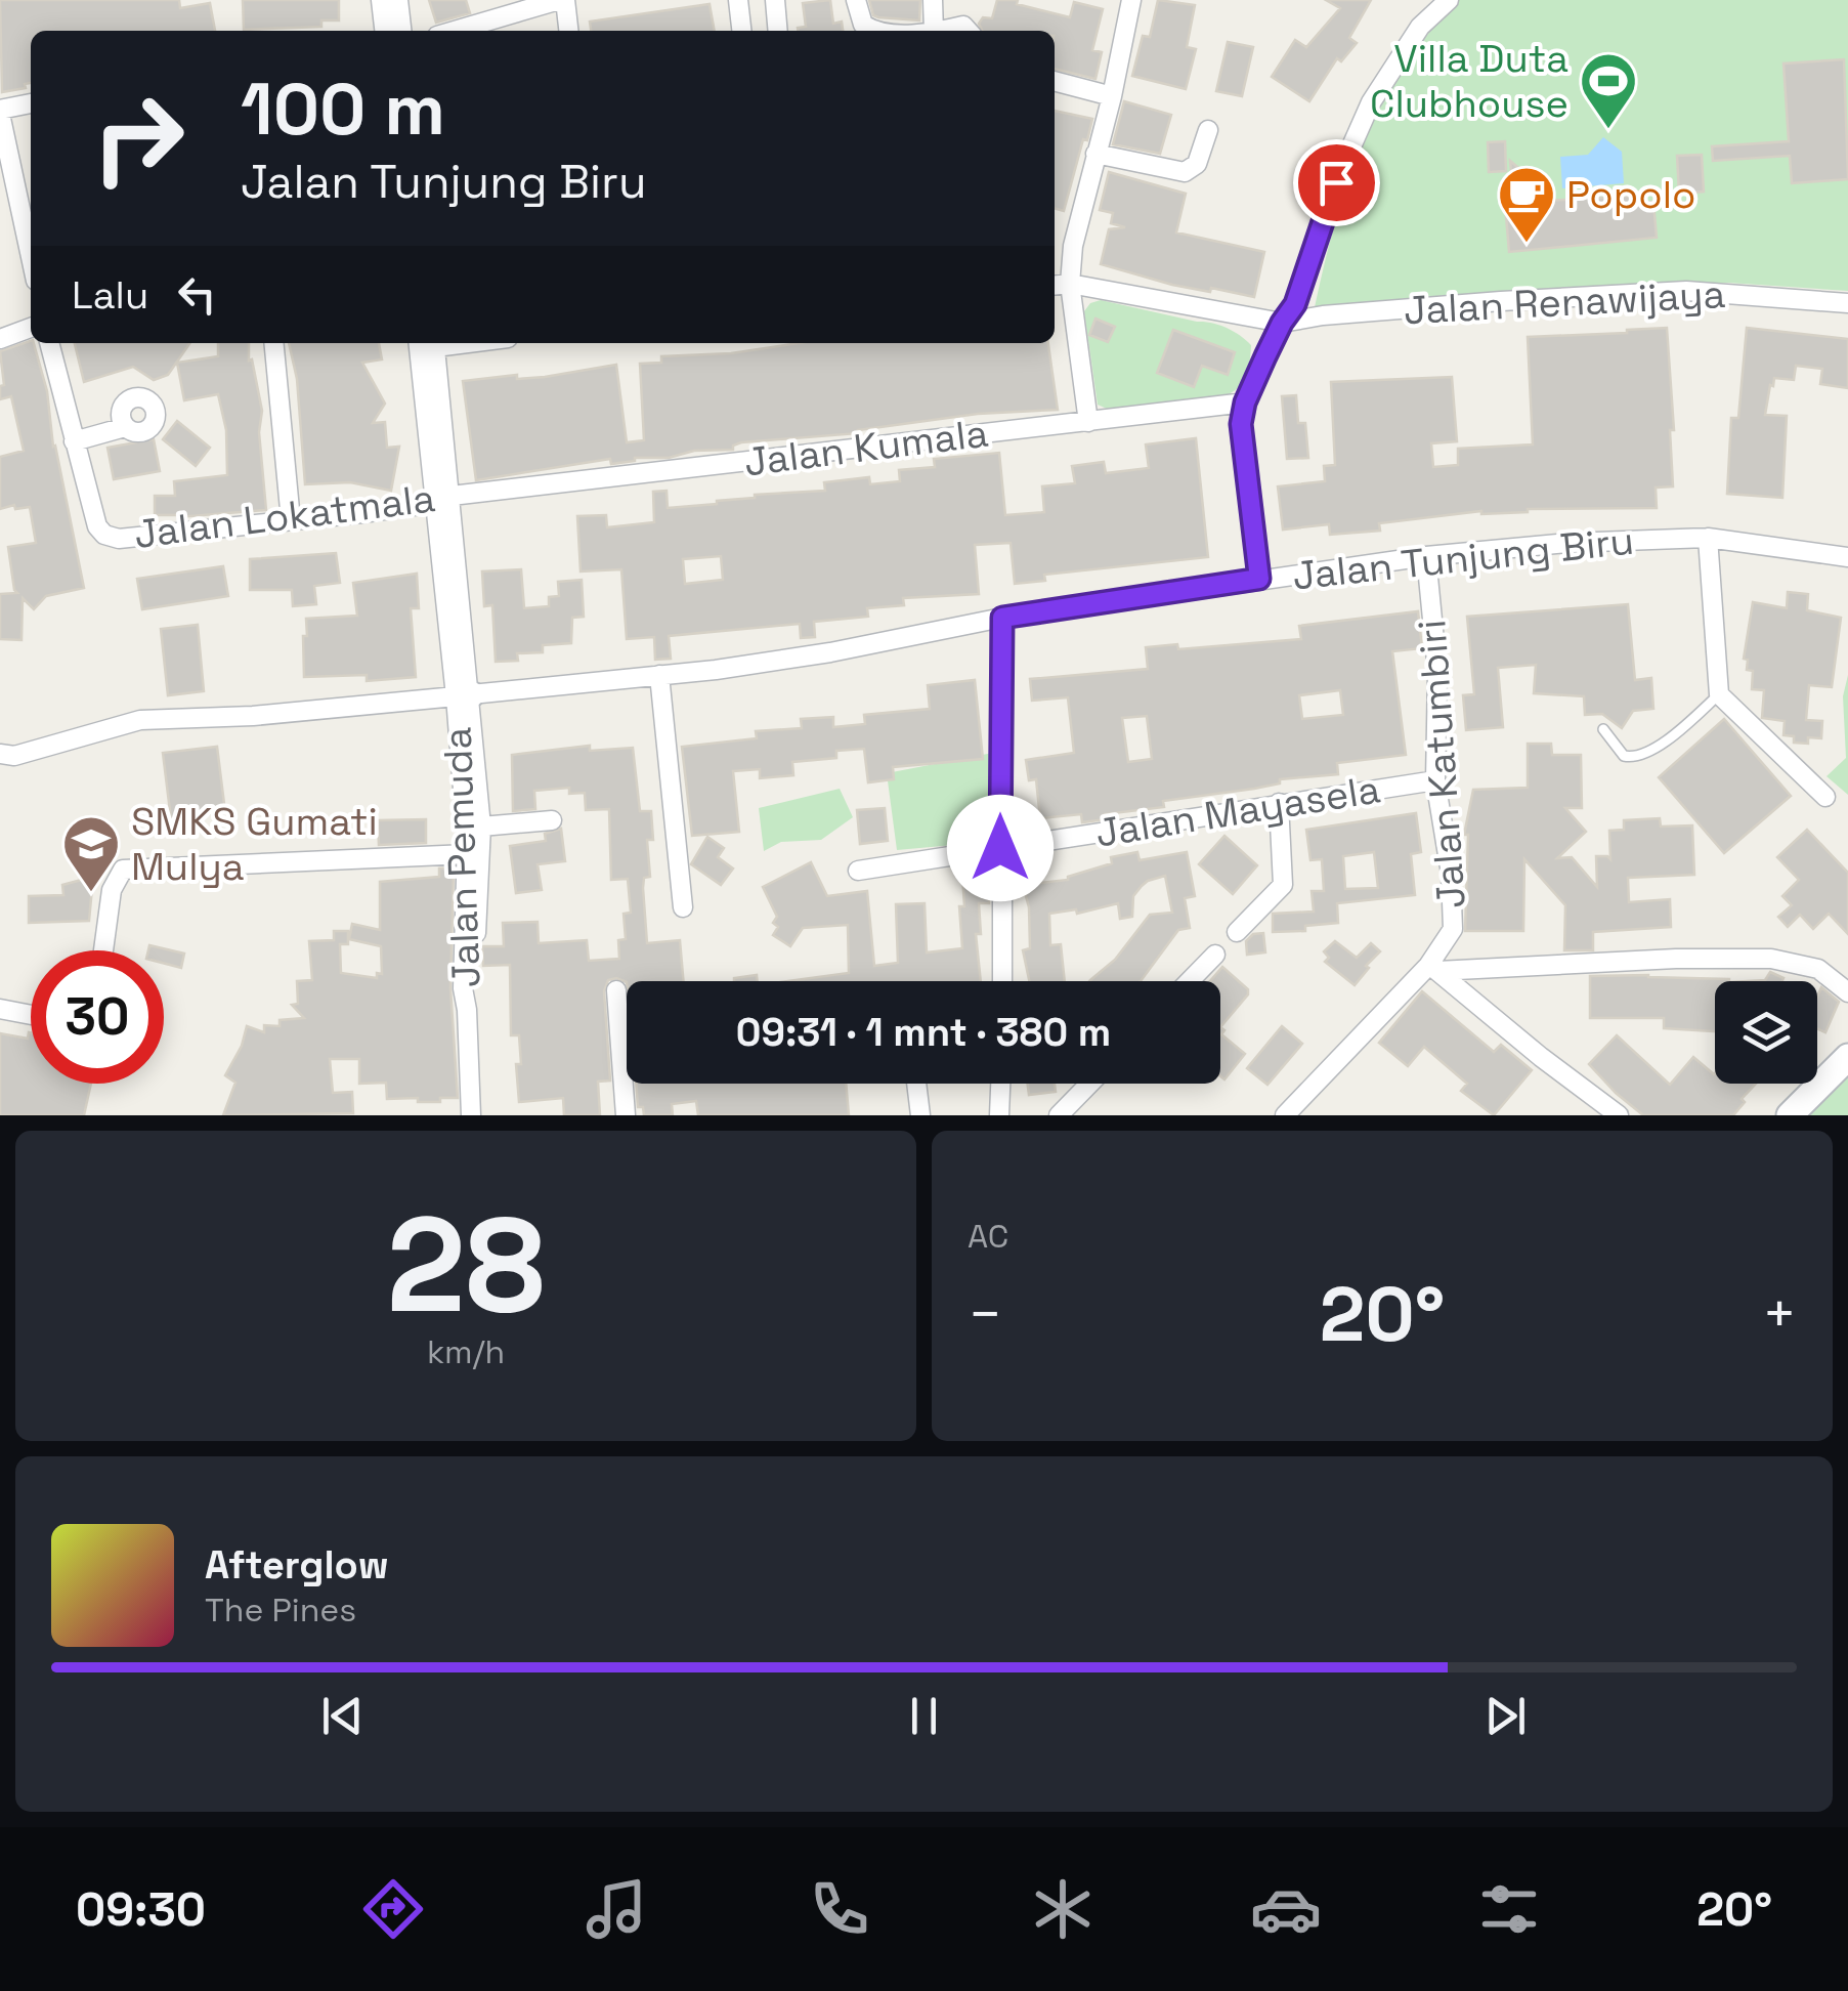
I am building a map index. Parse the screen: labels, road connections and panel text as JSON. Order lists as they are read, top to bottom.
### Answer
{
  "streets": {
    "street": [
      "Jalan Renawijaya",
      "Jalan Kumala",
      "Jalan Lokatmala",
      "Jalan Tunjung Biru",
      "Jalan Katumbiri",
      "Jalan Mayasela",
      "Jalan Pemuda"
    ]
  },
  "crossings": [
    ["Jalan Kumala", "Jalan Lokatmala"],
    ["Jalan Lokatmala", "Jalan Pemuda"],
    ["Jalan Tunjung Biru", "Jalan Katumbiri"],
    ["Jalan Tunjung Biru", "Jalan Pemuda"],
    ["Jalan Katumbiri", "Jalan Mayasela"]
  ],
  "places": {
    "sports": ["Villa Duta Clubhouse"],
    "cafe": ["Popolo"],
    "school or university": ["SMKS Gumati Mulya"]
  },
  "page": {
    "turn": ["100 m", "Jalan Tunjung Biru"],
    "then": "Lalu",
    "limit": "30",
    "trip": "09:31 · 1 mnt · 380 m",
    "tile": [
      ["28", "km/h"],
      "AC"
    ],
    "heat": ["−", "20°", "+"],
    "song": ["Afterglow", "The Pines"],
    "tabs": ["09:30", "20°"]
  }
}
